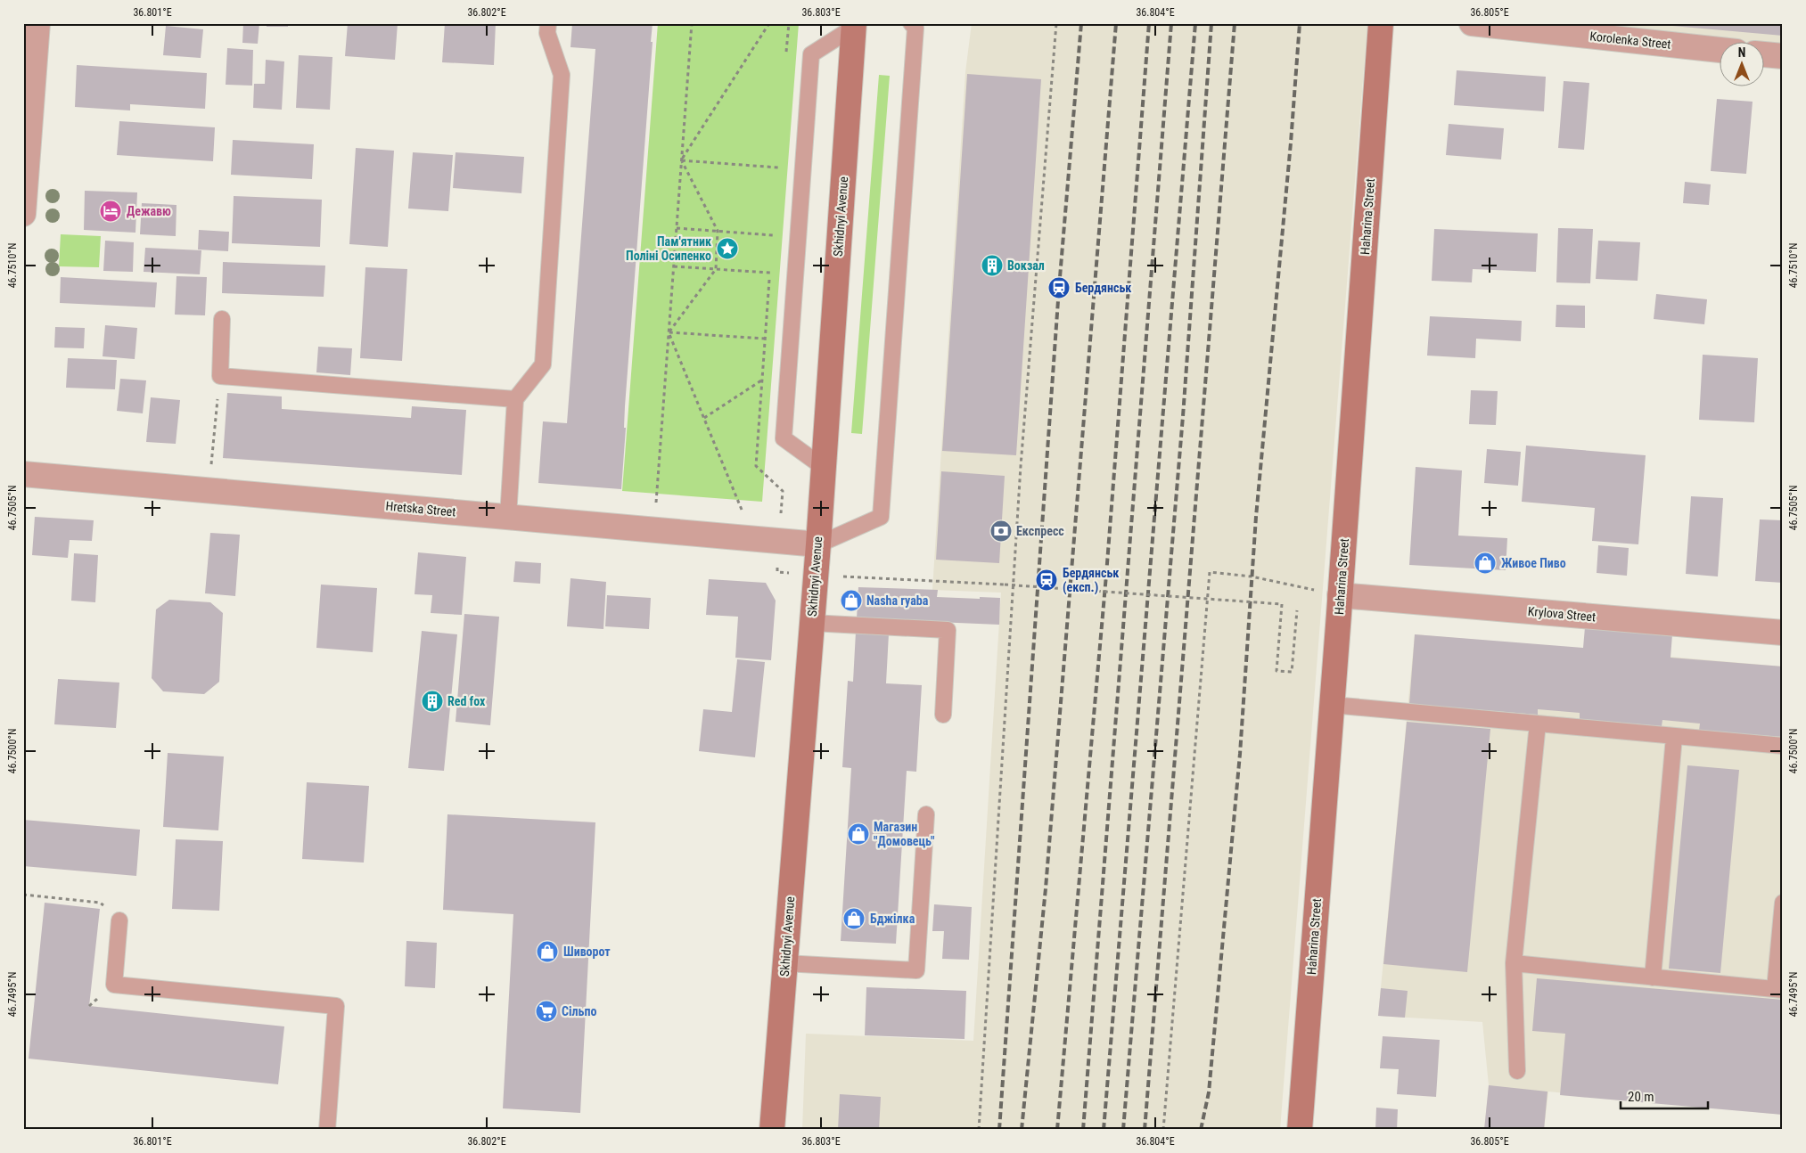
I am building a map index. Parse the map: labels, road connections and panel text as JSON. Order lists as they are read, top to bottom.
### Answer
{
  "streets": {
    "main road": ["Skhidnyi Avenue", "Haharina Street"],
    "street": ["Korolenka Street", "Hretska Street", "Krylova Street"]
  },
  "crossings": [
    ["Skhidnyi Avenue", "Hretska Street"],
    ["Haharina Street", "Krylova Street"]
  ],
  "places": {
    "hotel": ["Дежавю"],
    "place": ["Пам'ятник Поліні Осипенко"],
    "building": ["Вокзал", "Red fox"],
    "station": ["Бердянськ", "Бердянськ (експ.)"],
    "bank": ["Експресс"],
    "shop": [
      "Живое Пиво",
      "Nasha ryaba",
      "Магазин \"Домовець\"",
      "Бджілка",
      "Шиворот"
    ],
    "supermarket": ["Сільпо"]
  },
  "scale_bar": "20 m",
  "north": "top",
  "coordinates": [
    "36.801°E",
    "36.802°E",
    "36.803°E",
    "36.804°E",
    "36.805°E",
    "46.7510°N",
    "46.7505°N",
    "46.7500°N",
    "46.7495°N"
  ]
}
